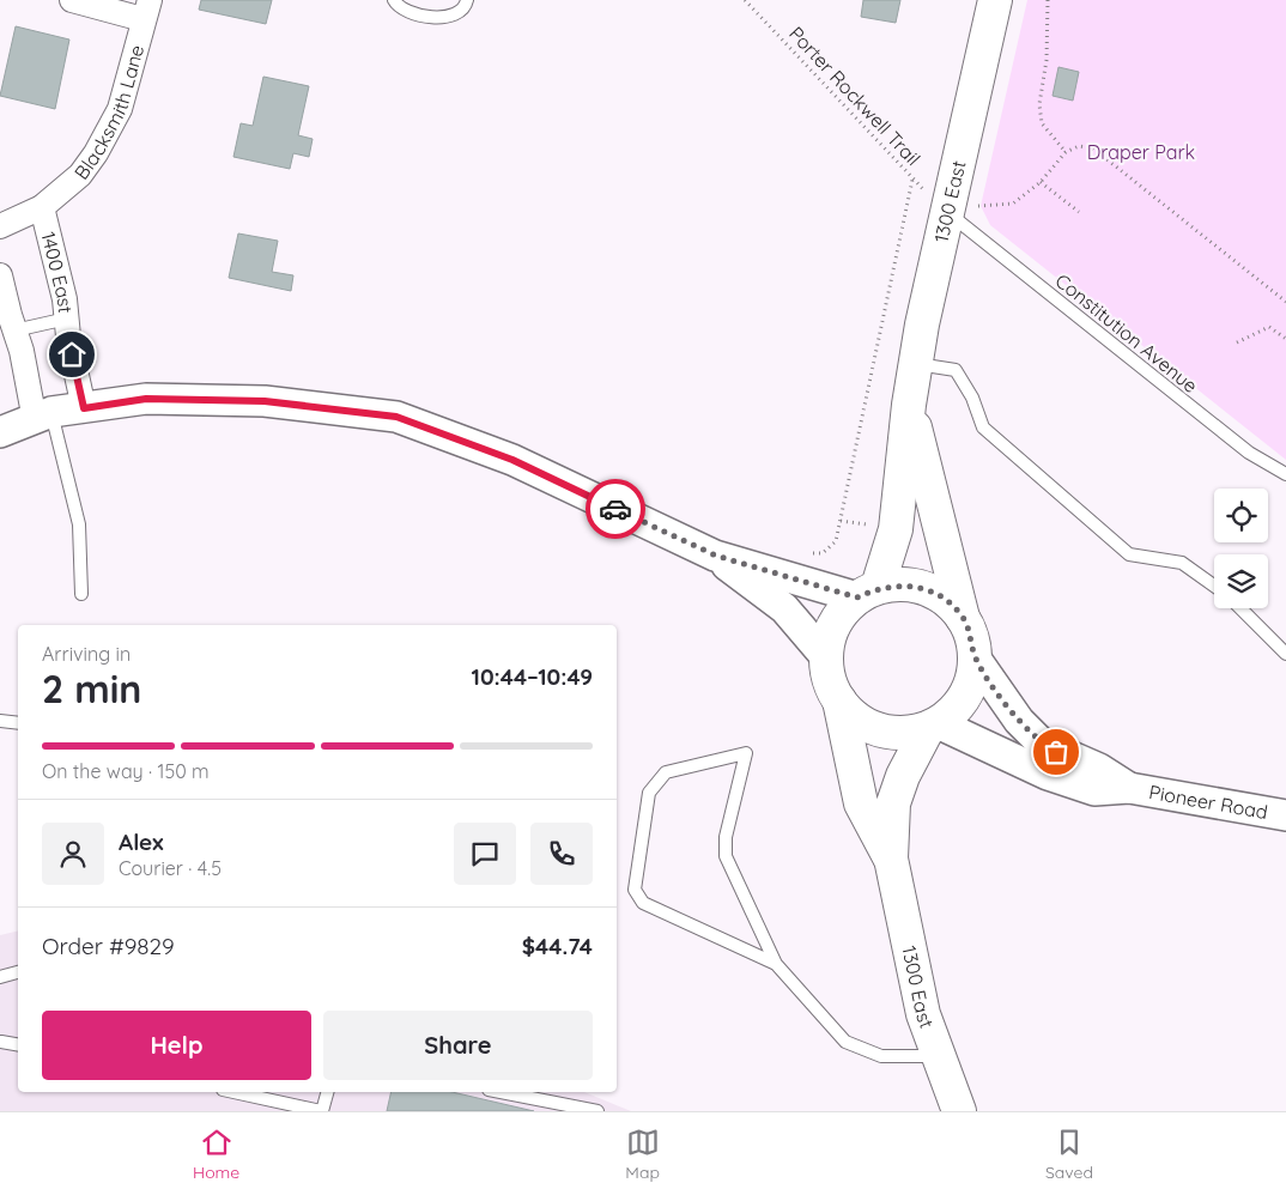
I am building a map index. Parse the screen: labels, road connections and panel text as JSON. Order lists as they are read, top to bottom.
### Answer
{
  "streets": {
    "main road": ["1300 East"],
    "street": ["Blacksmith Lane", "1400 East", "Pioneer Road"],
    "lane": ["Constitution Avenue"],
    "path": ["Porter Rockwell Trail"]
  },
  "crossings": [
    ["Porter Rockwell Trail", "1300 East"],
    ["Porter Rockwell Trail", "Constitution Avenue"],
    ["Blacksmith Lane", "1400 East"],
    ["1300 East", "Constitution Avenue"],
    ["1300 East", "Pioneer Road"]
  ],
  "parks": ["Draper Park"],
  "page": {
    "heading": ["2 min", "Arriving in", "10:44–10:49"],
    "panel": [
      "Alex",
      "Courier · 4.5",
      "Order #9829",
      "$44.74"
    ],
    "bar": "On the way · 150 m",
    "buttons": ["Help", "Share"],
    "tabs": ["Home", "Map", "Saved"]
  }
}
